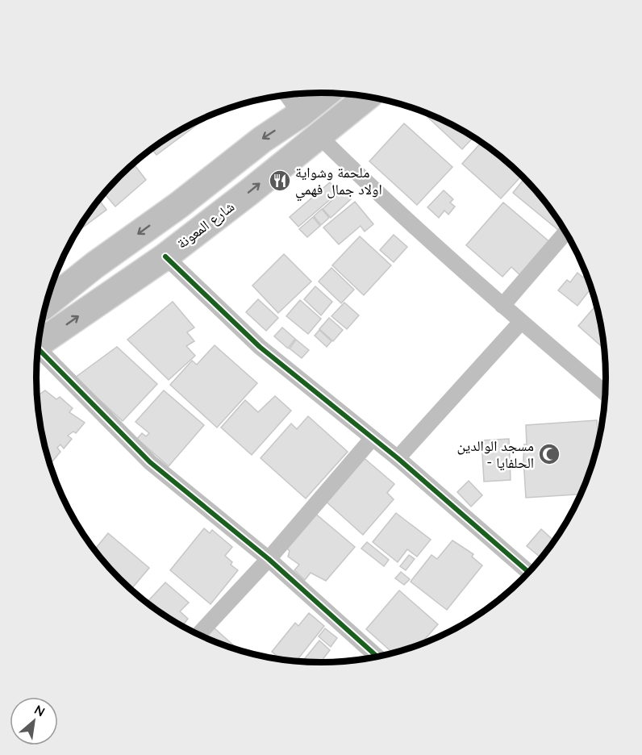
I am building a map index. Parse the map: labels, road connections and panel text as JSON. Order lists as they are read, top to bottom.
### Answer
{
  "streets": {
    "highway": ["شارع المعونة"]
  },
  "places": {
    "restaurant": ["ملحمة وشواية اولاد جمال فهمي"],
    "mosque": ["مسجد الوالدين - الحلفايا"]
  },
  "north": "top right"
}
